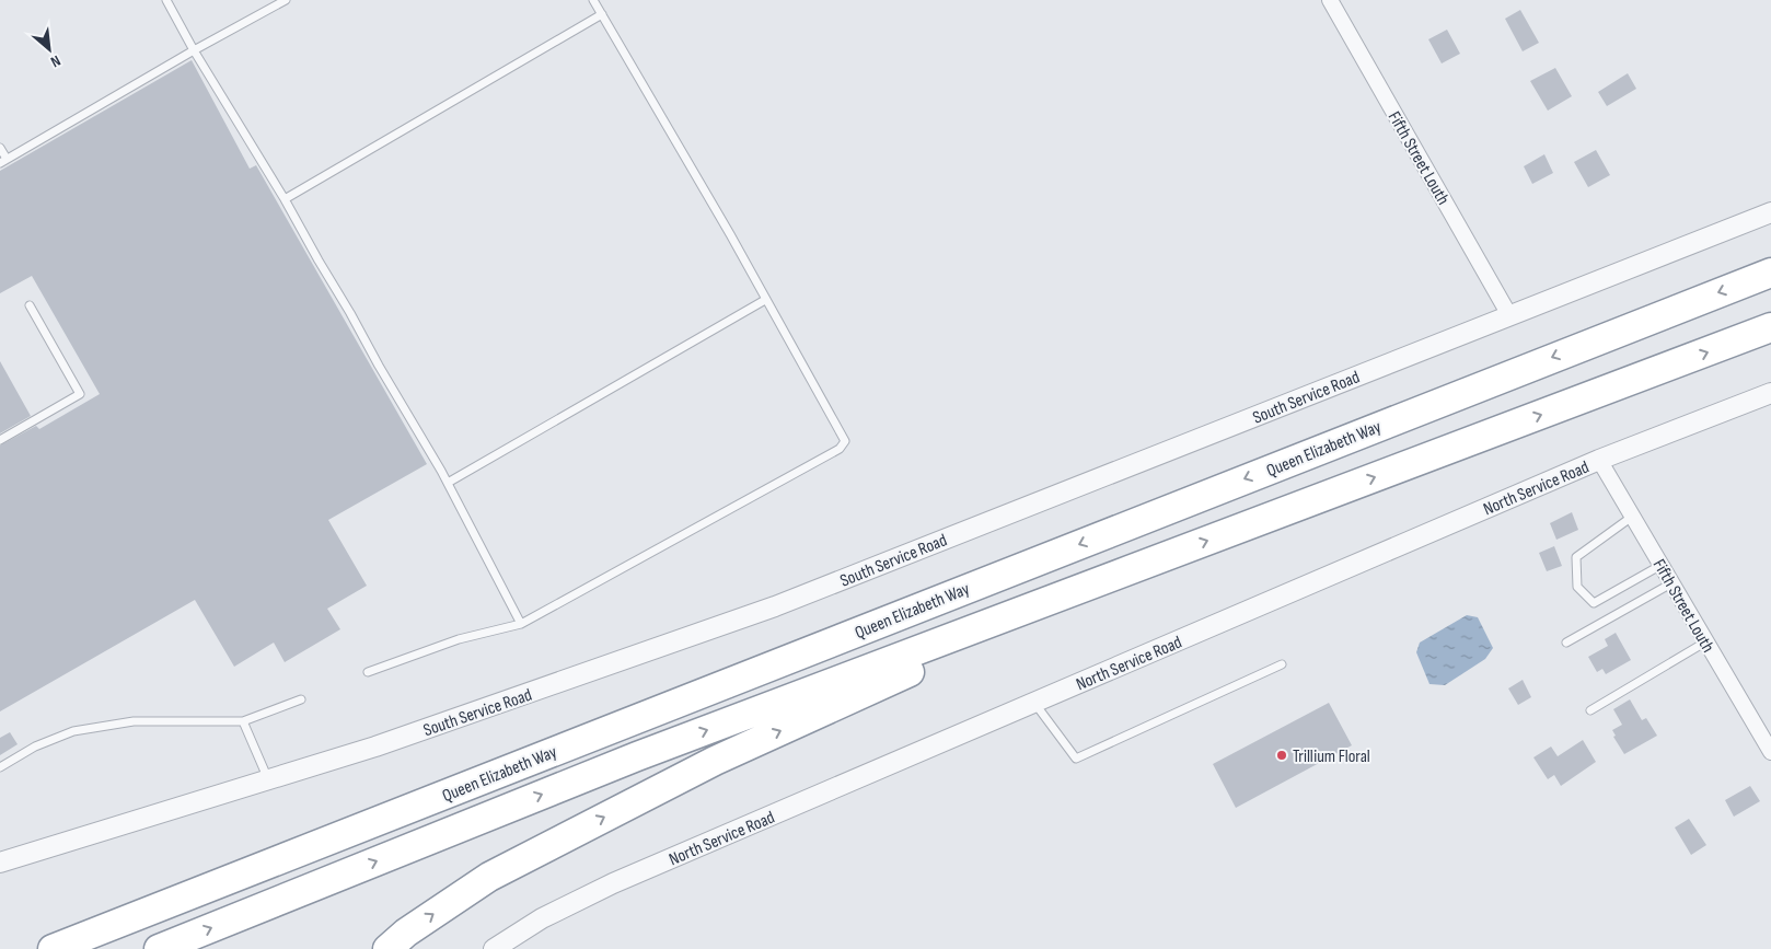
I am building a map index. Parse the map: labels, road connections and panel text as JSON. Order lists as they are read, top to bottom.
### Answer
{
  "streets": {
    "highway": ["Queen Elizabeth Way"],
    "street": ["Fifth Street Louth", "South Service Road", "North Service Road"]
  },
  "crossings": [
    ["Fifth Street Louth", "South Service Road"],
    ["Fifth Street Louth", "North Service Road"]
  ],
  "places": ["Trillium Floral"],
  "north": "bottom right"
}
